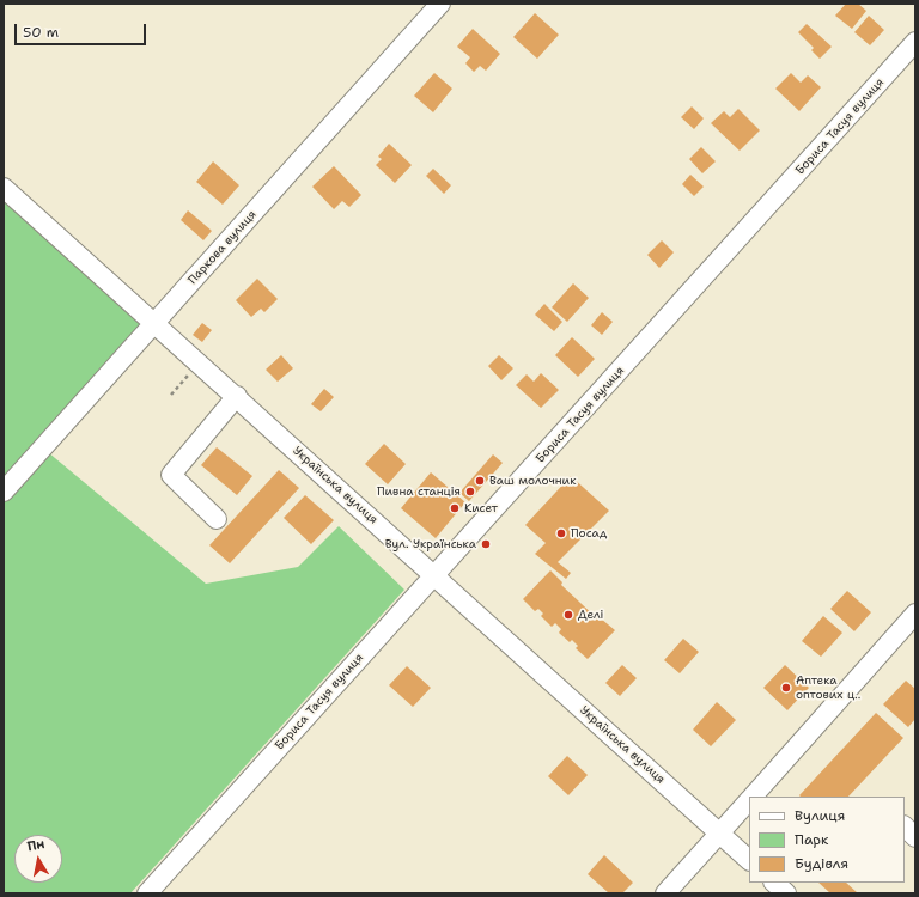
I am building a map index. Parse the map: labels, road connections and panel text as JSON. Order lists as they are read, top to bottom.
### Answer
{
  "streets": {
    "street": ["Бориса Тасуя вулиця", "Паркова вулиця", "Українська вулиця"]
  },
  "crossings": [
    ["Бориса Тасуя вулиця", "Українська вулиця"],
    ["Паркова вулиця", "Українська вулиця"]
  ],
  "places": [
    "Ваш молочник",
    "Пивна станція",
    "Кисет",
    "Посад",
    "Вул. Українська",
    "Делі",
    "Аптека оптових ц‥"
  ],
  "legend": ["Вулиця", "Парк", "Будівля"],
  "scale_bar": "50 m",
  "north": "top"
}
